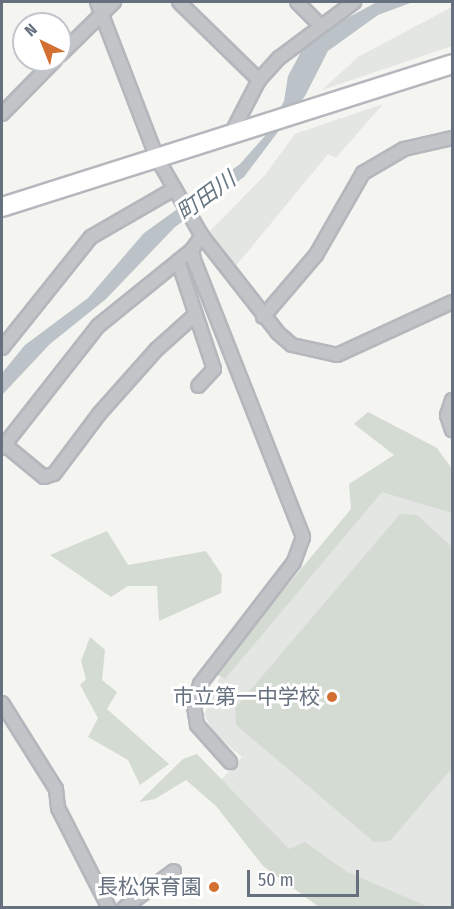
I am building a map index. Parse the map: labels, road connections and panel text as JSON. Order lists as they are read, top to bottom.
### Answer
{
  "water": ["町田川"],
  "places": ["市立第一中学校", "長松保育園"],
  "scale_bar": "50 m",
  "north": "top left"
}
